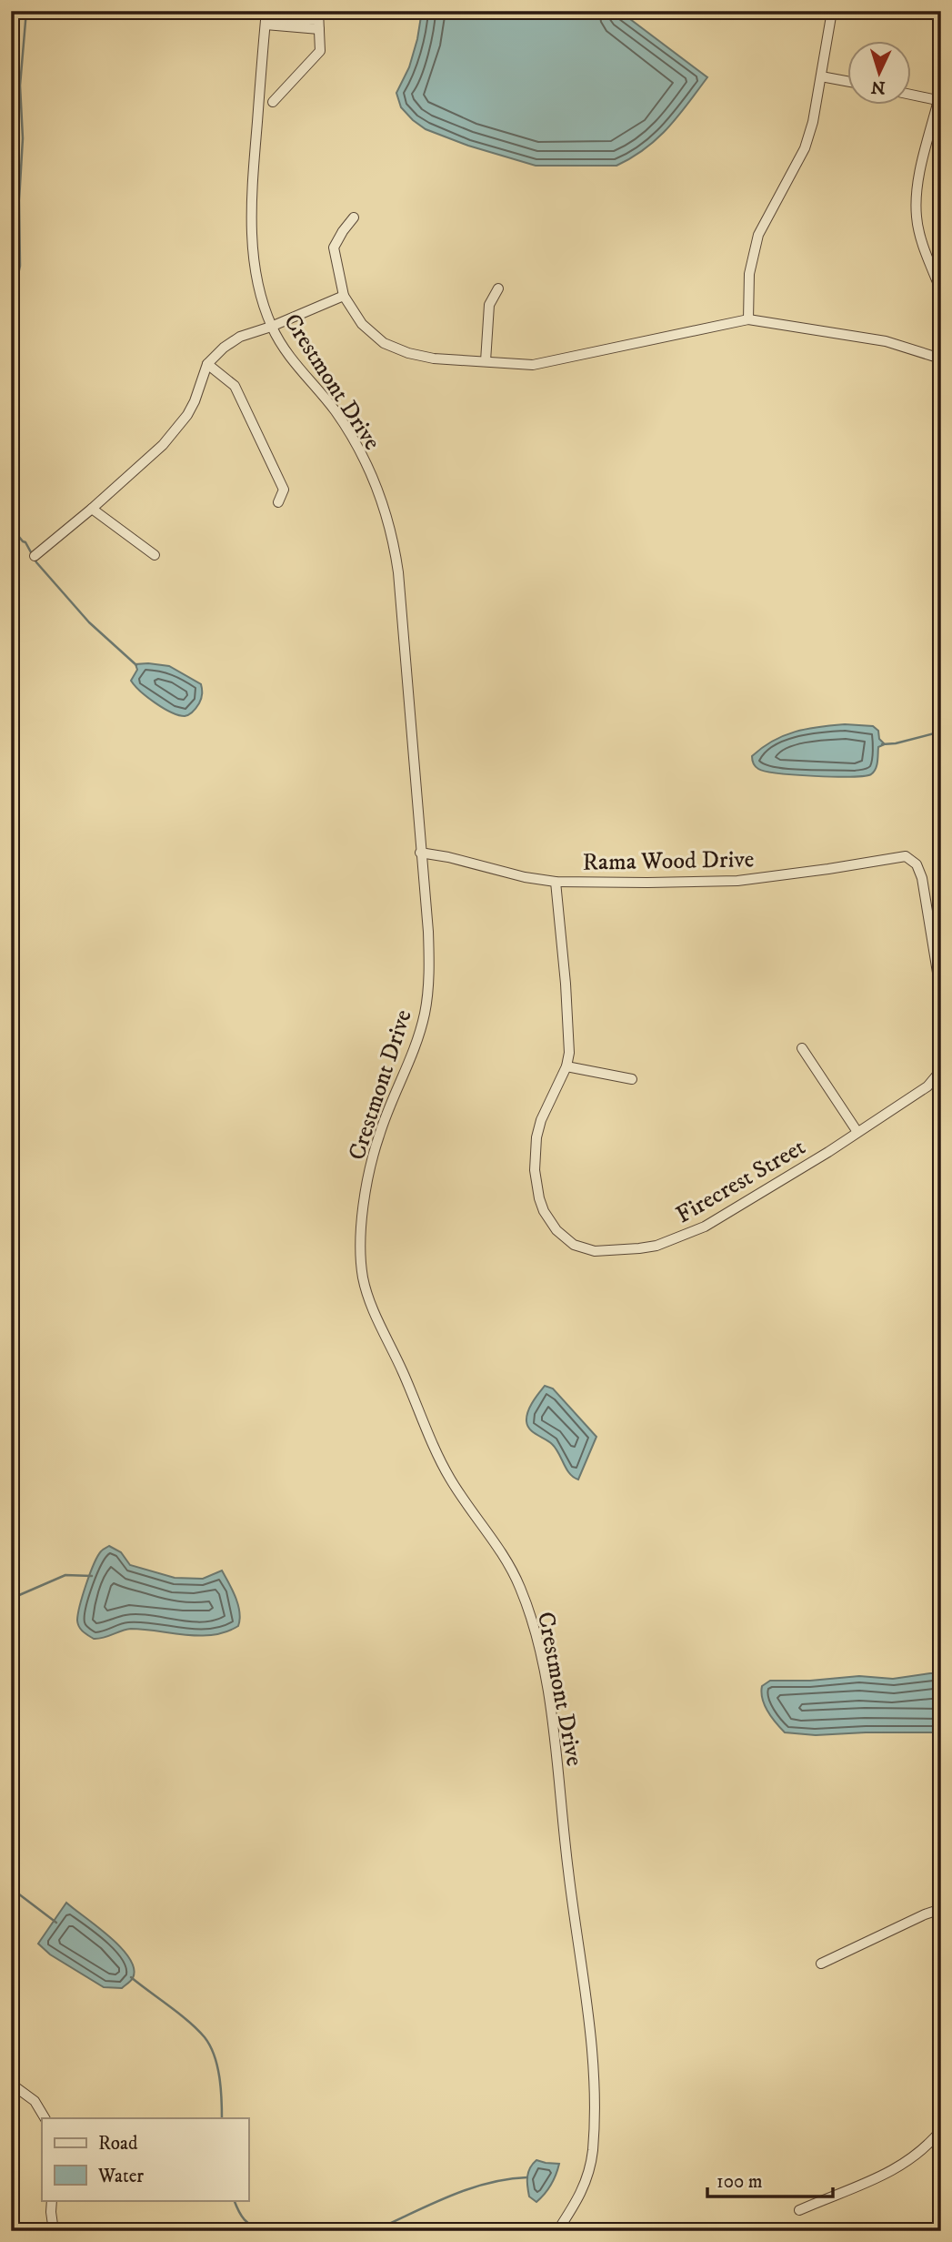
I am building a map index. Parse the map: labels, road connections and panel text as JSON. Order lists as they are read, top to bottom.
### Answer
{
  "streets": {
    "street": ["Crestmont Drive", "Rama Wood Drive", "Firecrest Street"]
  },
  "crossings": [
    ["Crestmont Drive", "Rama Wood Drive"],
    ["Rama Wood Drive", "Firecrest Street"]
  ],
  "legend": ["Road", "Water"],
  "scale_bar": "100 m",
  "north": "bottom"
}
